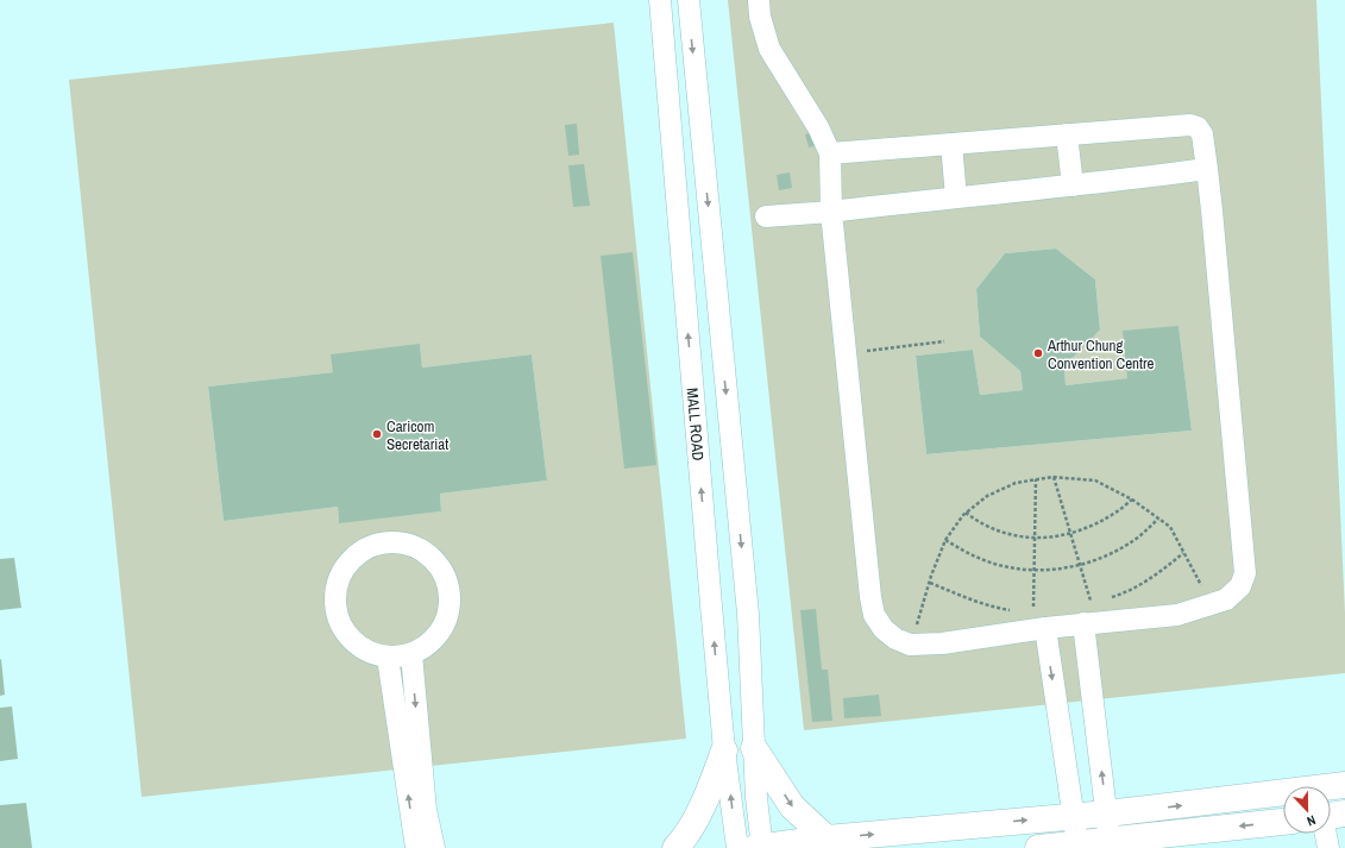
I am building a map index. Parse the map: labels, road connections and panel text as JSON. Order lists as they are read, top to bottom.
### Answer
{
  "streets": {
    "street": ["MALL ROAD"]
  },
  "places": ["Arthur Chung Convention Centre", "Caricom Secretariat"],
  "north": "bottom"
}
